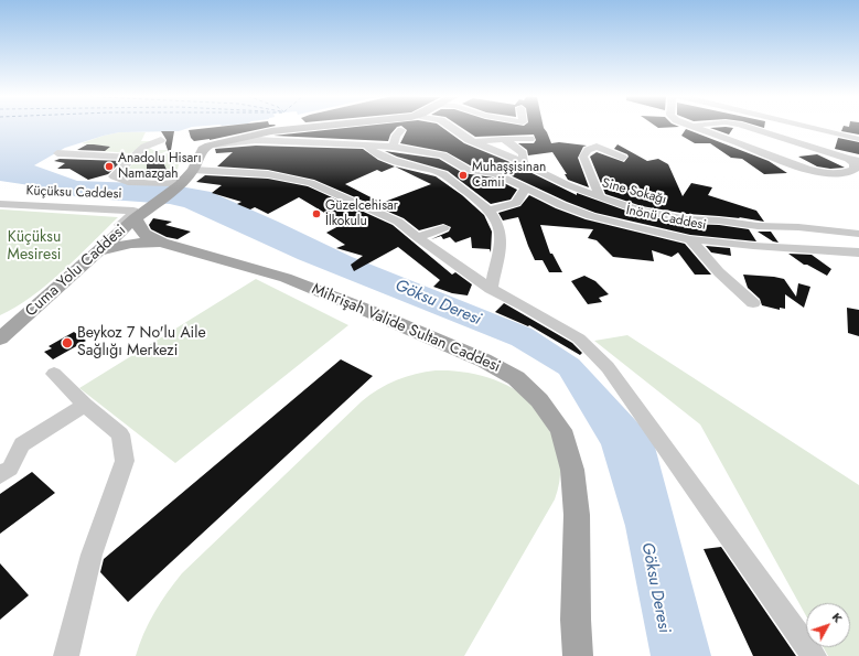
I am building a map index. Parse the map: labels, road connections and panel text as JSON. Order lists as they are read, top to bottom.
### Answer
{
  "streets": {
    "main road": ["Cuma Yolu Caddesi", "Mihrişah Valide Sultan Caddesi"],
    "street": ["Sine Sokağı", "Küçüksu Caddesi", "İnönü Caddesi"]
  },
  "crossings": [
    ["Küçüksu Caddesi", "Cuma Yolu Caddesi"]
  ],
  "water": ["Göksu Deresi"],
  "parks": ["Küçüksu Mesiresi"],
  "places": [
    "Anadolu Hisarı Namazgah",
    "Muhaşşisinan Camii",
    "Güzelcehisar İlkokulu",
    "Beykoz 7 No'lu Aile Sağlığı Merkezi"
  ],
  "north": "top right"
}
